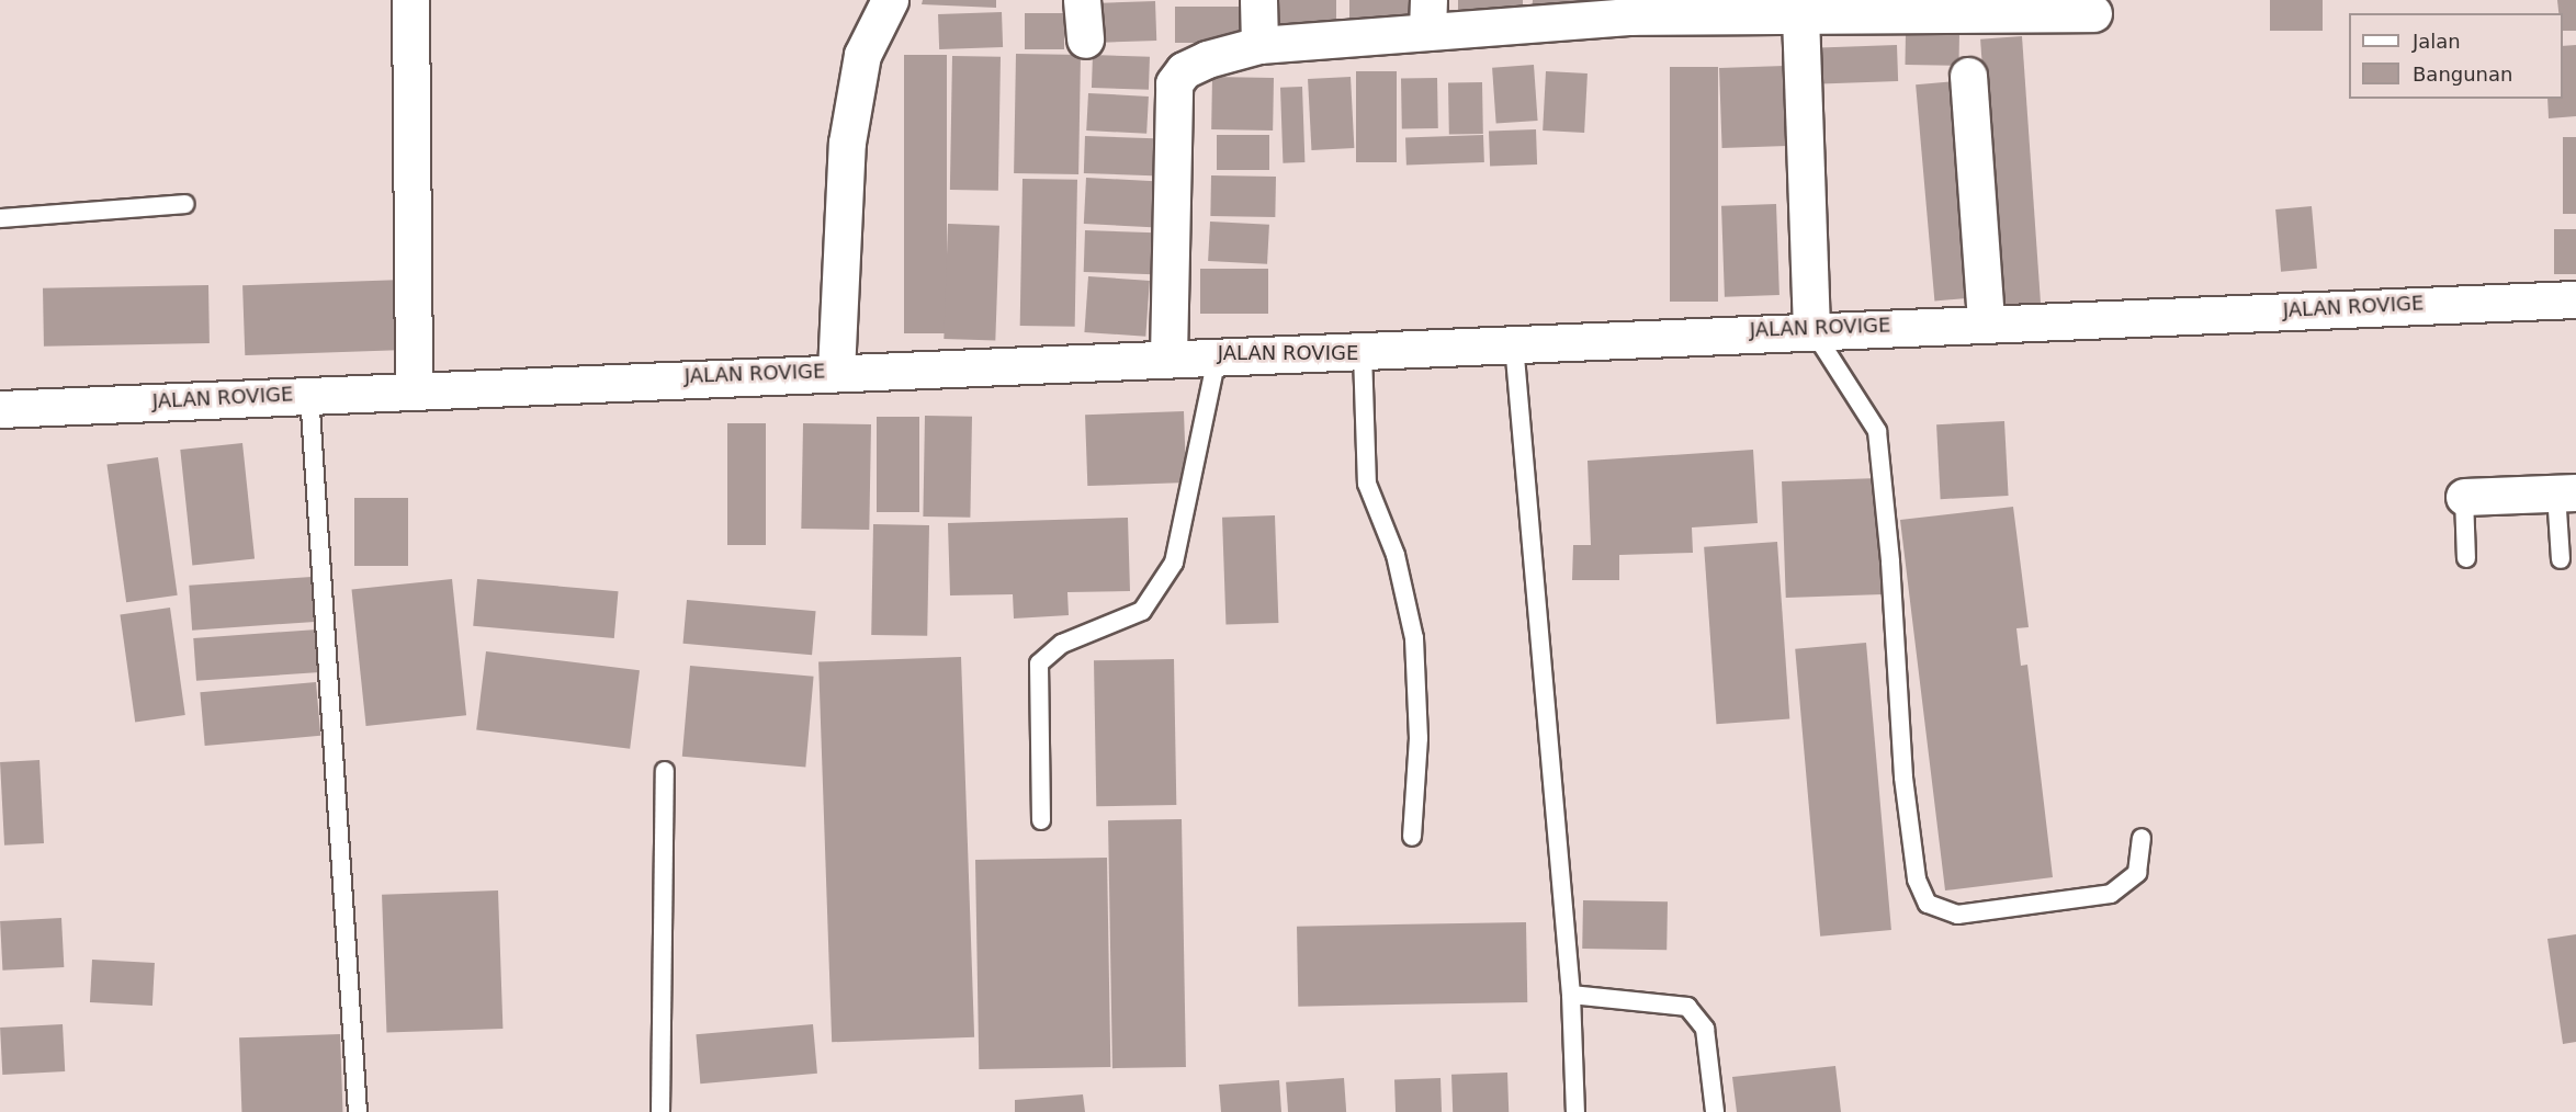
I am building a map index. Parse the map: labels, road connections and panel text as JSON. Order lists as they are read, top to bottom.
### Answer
{
  "streets": {
    "street": ["JALAN ROVIGE"]
  },
  "legend": ["Jalan", "Bangunan"]
}
